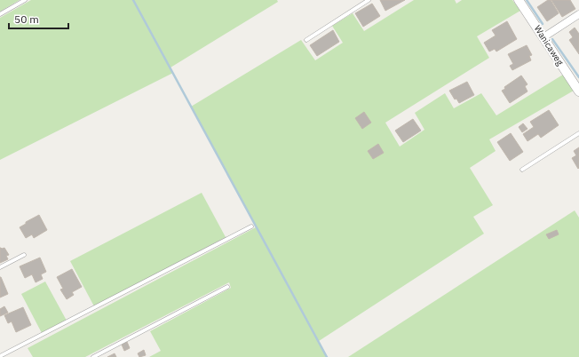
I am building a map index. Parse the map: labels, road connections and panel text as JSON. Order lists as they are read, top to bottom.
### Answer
{
  "streets": {
    "street": ["Wanicaweg"]
  },
  "scale_bar": "50 m"
}
